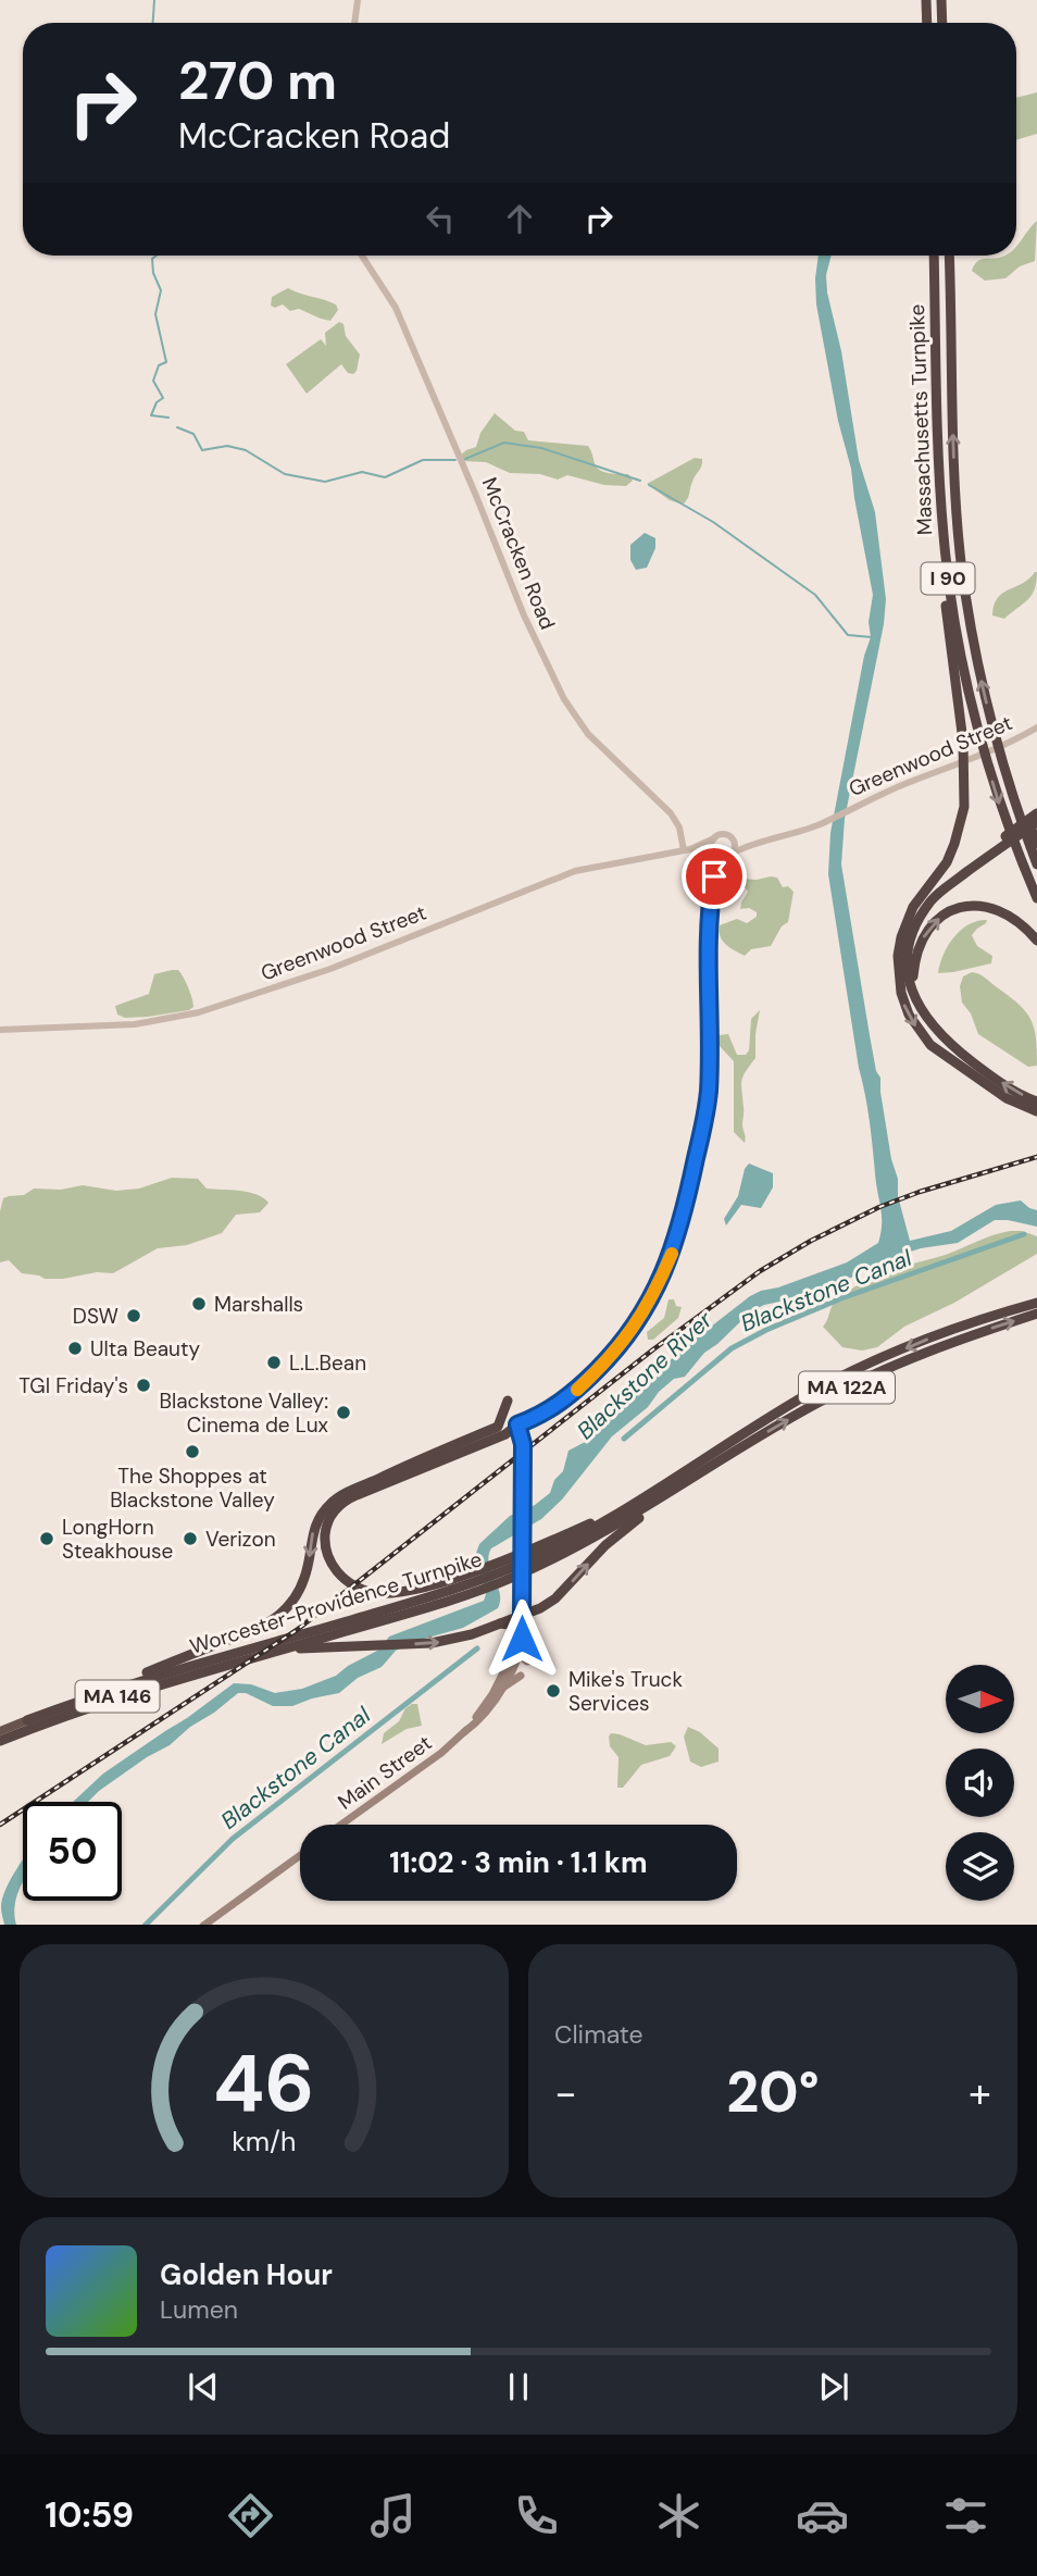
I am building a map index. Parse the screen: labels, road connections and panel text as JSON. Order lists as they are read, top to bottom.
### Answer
{
  "streets": {
    "highway": [
      "Massachusetts Turnpike",
      "I 90",
      "MA 122A",
      "Worcester-Providence Turnpike",
      "MA 146"
    ],
    "main road": ["Main Street"],
    "street": ["McCracken Road", "Greenwood Street"]
  },
  "crossings": [
    ["McCracken Road", "Greenwood Street"],
    ["MA 122A", "Worcester-Providence Turnpike"],
    ["MA 122A", "Main Street"]
  ],
  "water": ["Blackstone Canal", "Blackstone River"],
  "places": [
    "Marshalls",
    "DSW",
    "Ulta Beauty",
    "L.L.Bean",
    "TGI Friday's",
    "Blackstone Valley: Cinema de Lux",
    "The Shoppes at Blackstone Valley",
    "LongHorn Steakhouse",
    "Verizon",
    "Mike's Truck Services"
  ],
  "north": "right",
  "page": {
    "turn": ["270 m", "McCracken Road"],
    "limit": "50",
    "trip": "11:02 · 3 min · 1.1 km",
    "tile": "Climate",
    "heat": ["−", "20°", "+"],
    "song": ["Golden Hour", "Lumen"],
    "tabs": "10:59",
    "gauge": ["46", "km/h"]
  }
}
